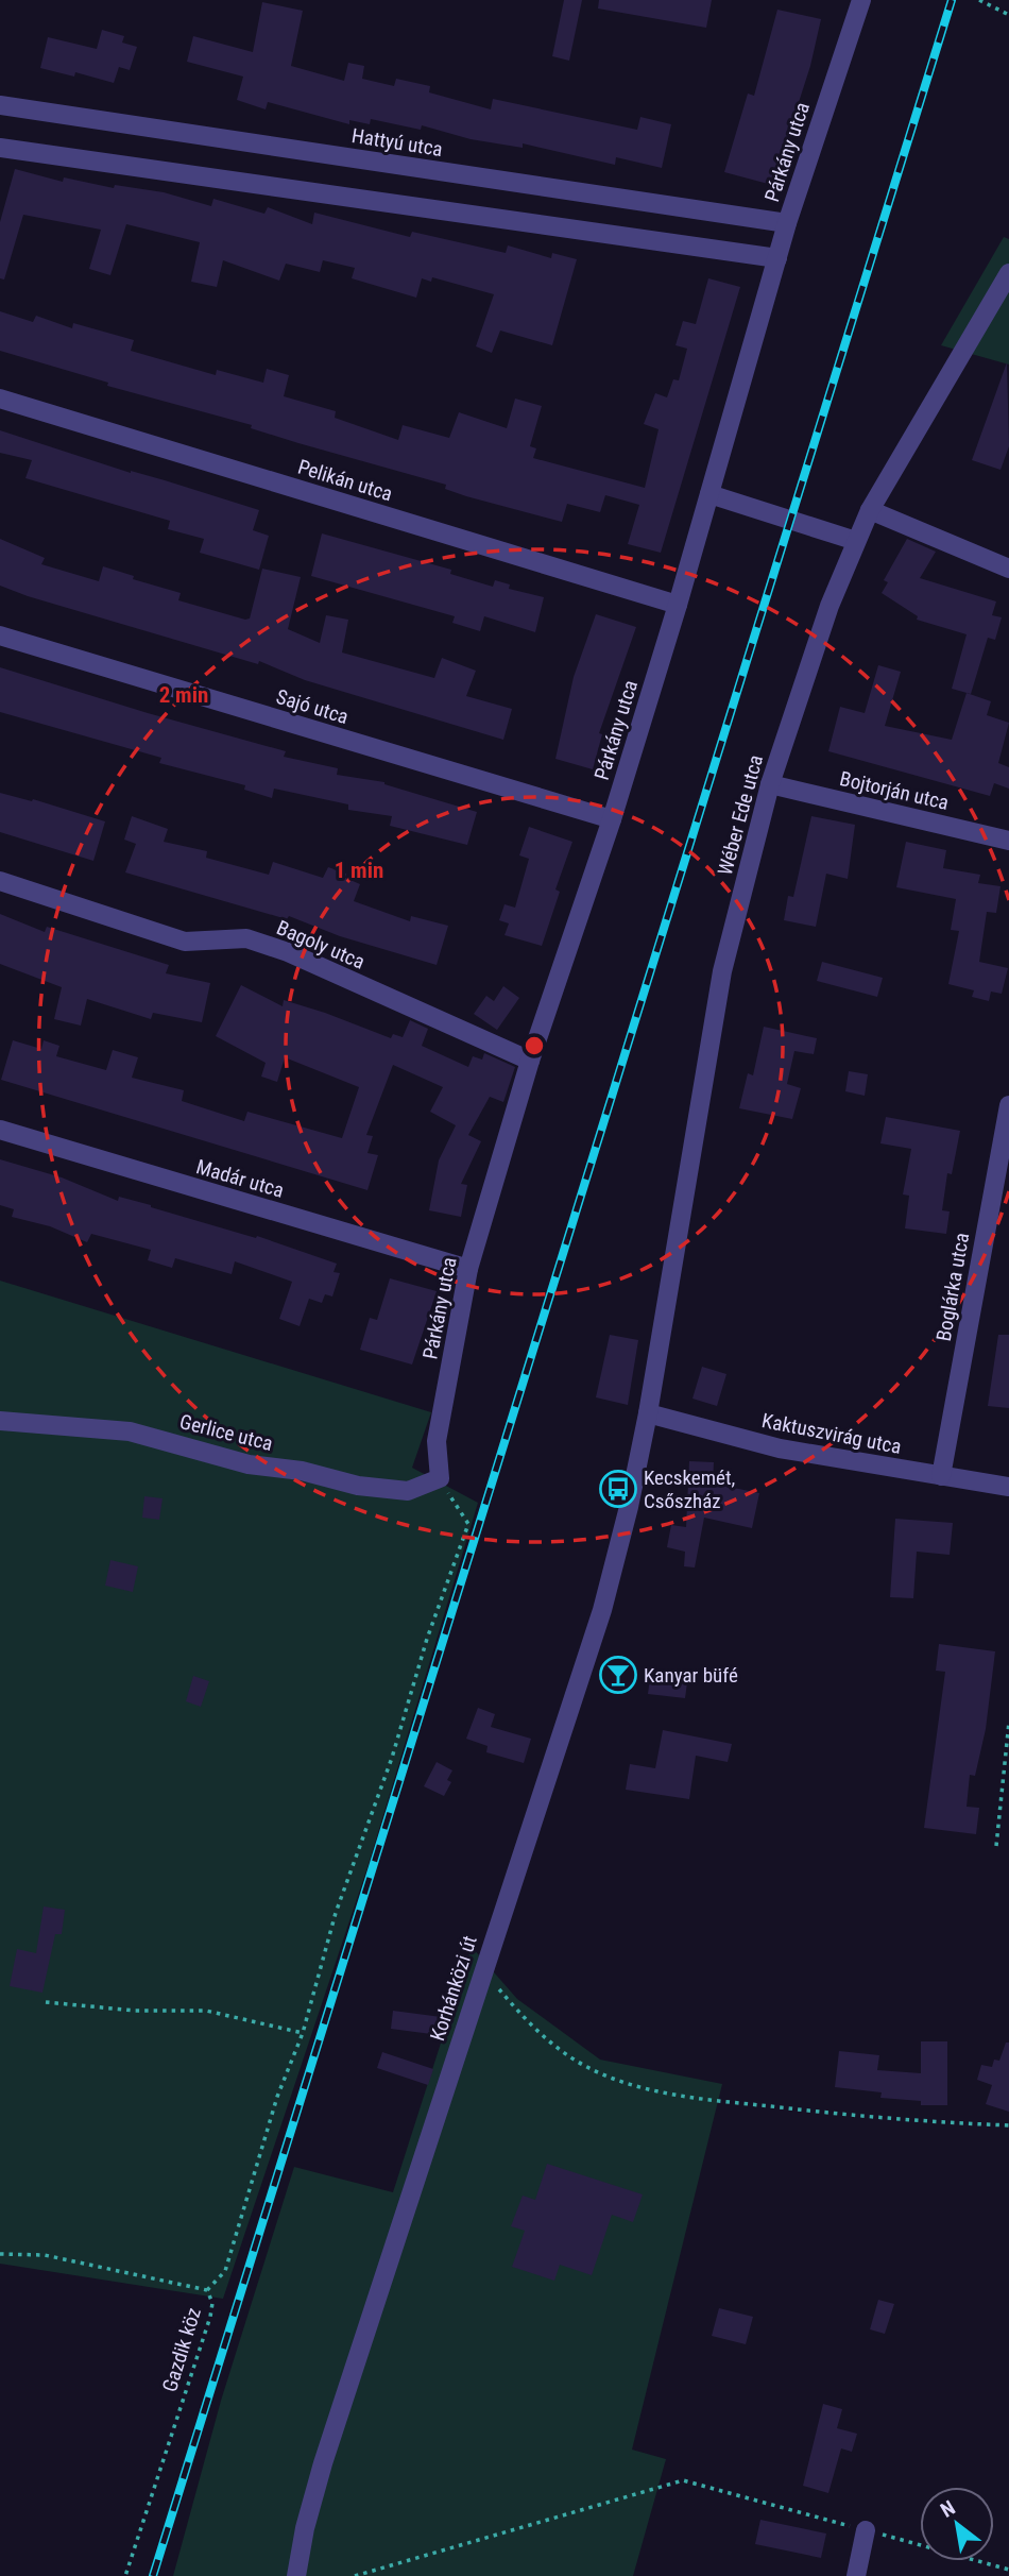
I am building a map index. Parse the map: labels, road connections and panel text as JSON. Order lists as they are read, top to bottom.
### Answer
{
  "streets": {
    "street": [
      "Hattyú utca",
      "Párkány utca",
      "Pelikán utca",
      "Sajó utca",
      "Bojtorján utca",
      "Wéber Ede utca",
      "Bagoly utca",
      "Madár utca",
      "Boglárka utca",
      "Gerlice utca",
      "Kaktuszvirág utca",
      "Korhánközi út"
    ],
    "path": ["Gazdik köz"]
  },
  "crossings": [
    ["Hattyú utca", "Párkány utca"],
    ["Párkány utca", "Pelikán utca"],
    ["Párkány utca", "Sajó utca"],
    ["Párkány utca", "Bagoly utca"],
    ["Párkány utca", "Madár utca"],
    ["Párkány utca", "Gerlice utca"],
    ["Bojtorján utca", "Wéber Ede utca"],
    ["Wéber Ede utca", "Kaktuszvirág utca"],
    ["Wéber Ede utca", "Korhánközi út"],
    ["Boglárka utca", "Kaktuszvirág utca"],
    ["Kaktuszvirág utca", "Korhánközi út"]
  ],
  "places": {
    "bus stop": ["Kecskemét, Csőszház"],
    "bar": ["Kanyar büfé"]
  },
  "north": "top left",
  "rings": ["2 min", "1 min"]
}
